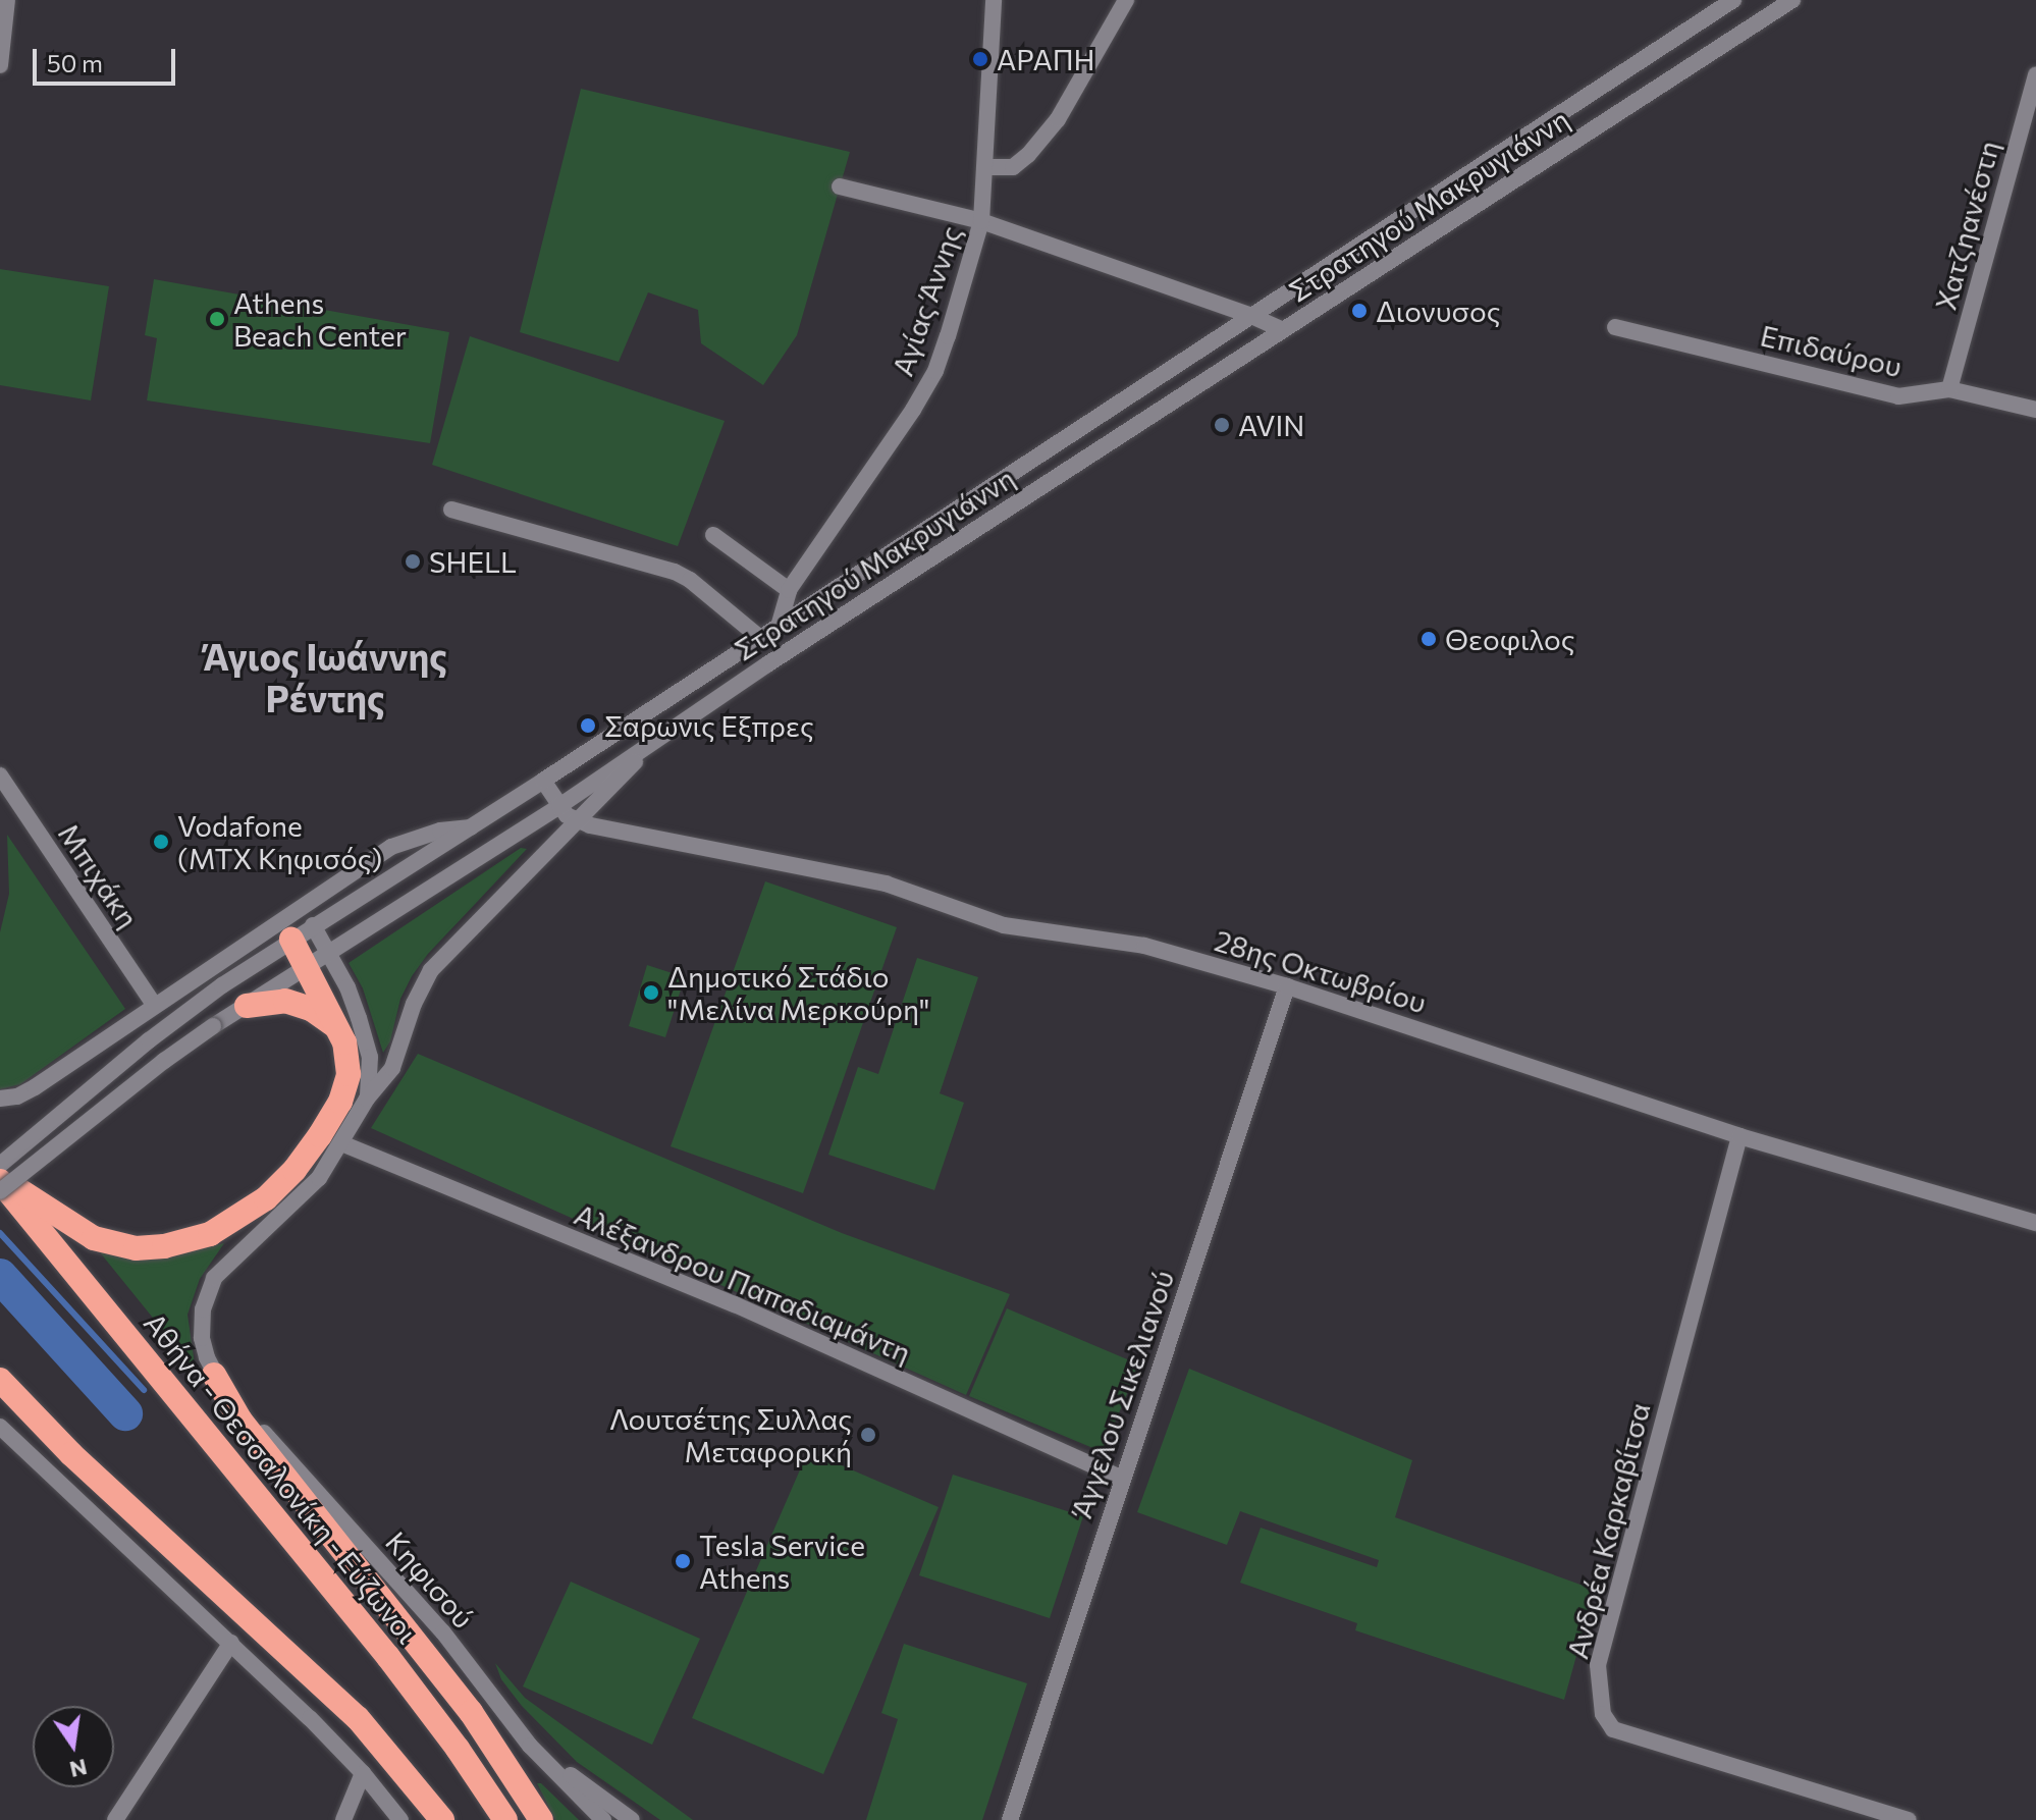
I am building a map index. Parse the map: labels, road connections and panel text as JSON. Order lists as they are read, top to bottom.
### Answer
{
  "streets": {
    "highway": ["Αθήνα - Θεσσαλονίκη - Εύζωνοι"],
    "street": [
      "Στρατηγού Μακρυγιάννη",
      "Χατζηανέστη",
      "Αγίας Άννης",
      "Επιδαύρου",
      "Μπιχάκη",
      "28ης Οκτωβρίου",
      "Αλέξανδρου Παπαδιαμάντη",
      "Άγγελου Σικελιανού",
      "Ανδρέα Καρκαβίτσα",
      "Κηφισού"
    ]
  },
  "crossings": [
    ["Στρατηγού Μακρυγιάννη", "Αγίας Άννης"],
    ["Χατζηανέστη", "Επιδαύρου"],
    ["28ης Οκτωβρίου", "Άγγελου Σικελιανού"],
    ["28ης Οκτωβρίου", "Ανδρέα Καρκαβίτσα"],
    ["Αλέξανδρου Παπαδιαμάντη", "Άγγελου Σικελιανού"]
  ],
  "districts": ["Άγιος Ιωάννης Ρέντης"],
  "places": [
    "ΑΡΑΠΗ",
    "Διονυσος",
    "Athens Beach Center",
    "AVIN",
    "SHELL",
    "Θεοφιλος",
    "Σαρωνις Εξπρες",
    "Vodafone (MTX Κηφισός)",
    "Δημοτικό Στάδιο \"Μελίνα Μερκούρη\"",
    "Λουτσέτης Συλλας Μεταφορική",
    "Tesla Service Athens"
  ],
  "scale_bar": "50 m",
  "north": "bottom"
}
